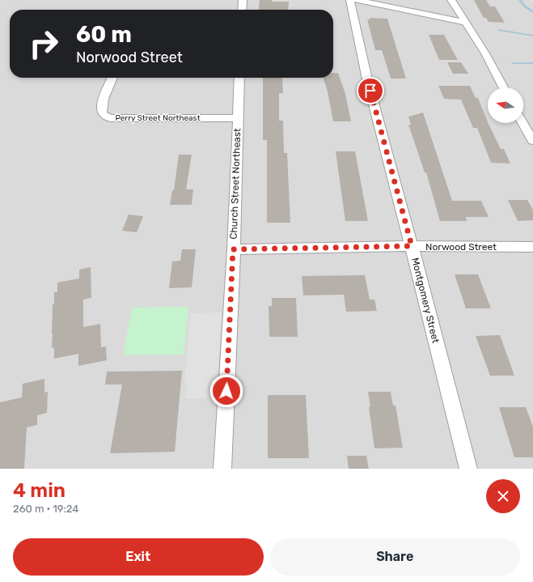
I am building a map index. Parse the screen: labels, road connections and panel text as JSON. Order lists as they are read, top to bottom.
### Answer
{
  "streets": {
    "street": [
      "Perry Street Northeast",
      "Church Street Northeast",
      "Norwood Street",
      "Montgomery Street"
    ]
  },
  "crossings": [
    ["Perry Street Northeast", "Church Street Northeast"],
    ["Church Street Northeast", "Norwood Street"],
    ["Norwood Street", "Montgomery Street"]
  ],
  "north": "left",
  "page": {
    "turn": ["60 m", "Norwood Street"],
    "heading": ["4 min", "260 m · 19:24"],
    "buttons": ["Exit", "Share"]
  }
}
